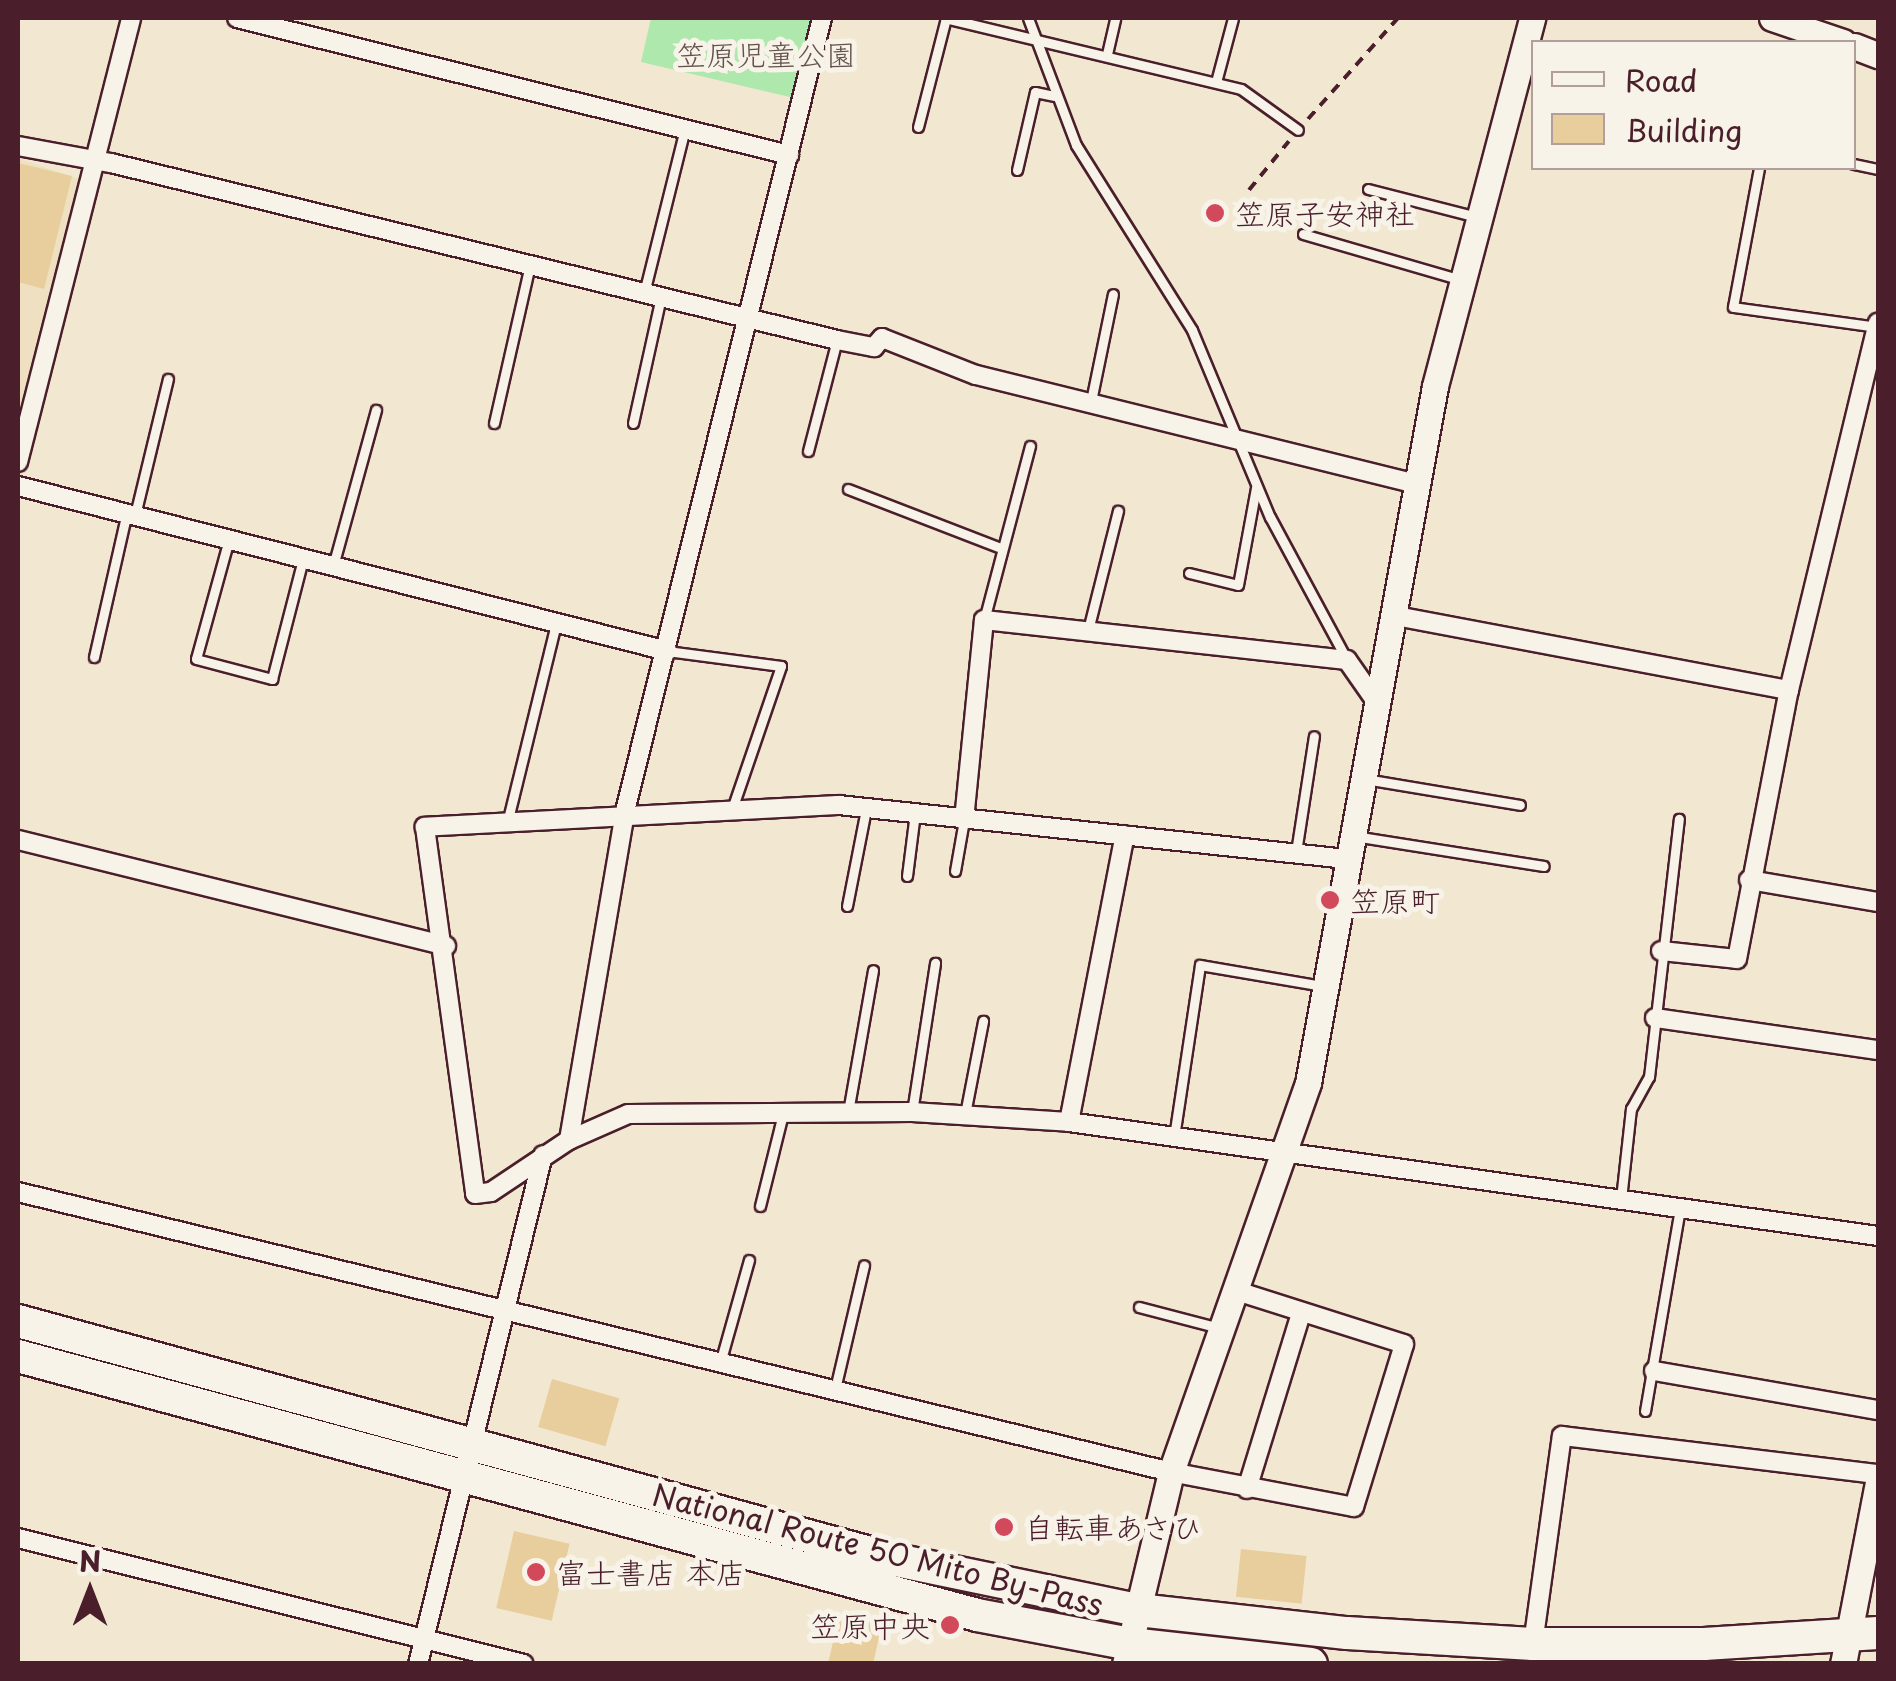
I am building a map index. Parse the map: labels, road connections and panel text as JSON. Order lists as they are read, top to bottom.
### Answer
{
  "streets": {
    "highway": ["National Route 50 Mito By-Pass"]
  },
  "parks": ["笠原児童公園"],
  "places": [
    "笠原子安神社",
    "笠原町",
    "自転車あさひ",
    "富士書店 本店",
    "笠原中央"
  ],
  "legend": ["Road", "Building"],
  "north": "top"
}
